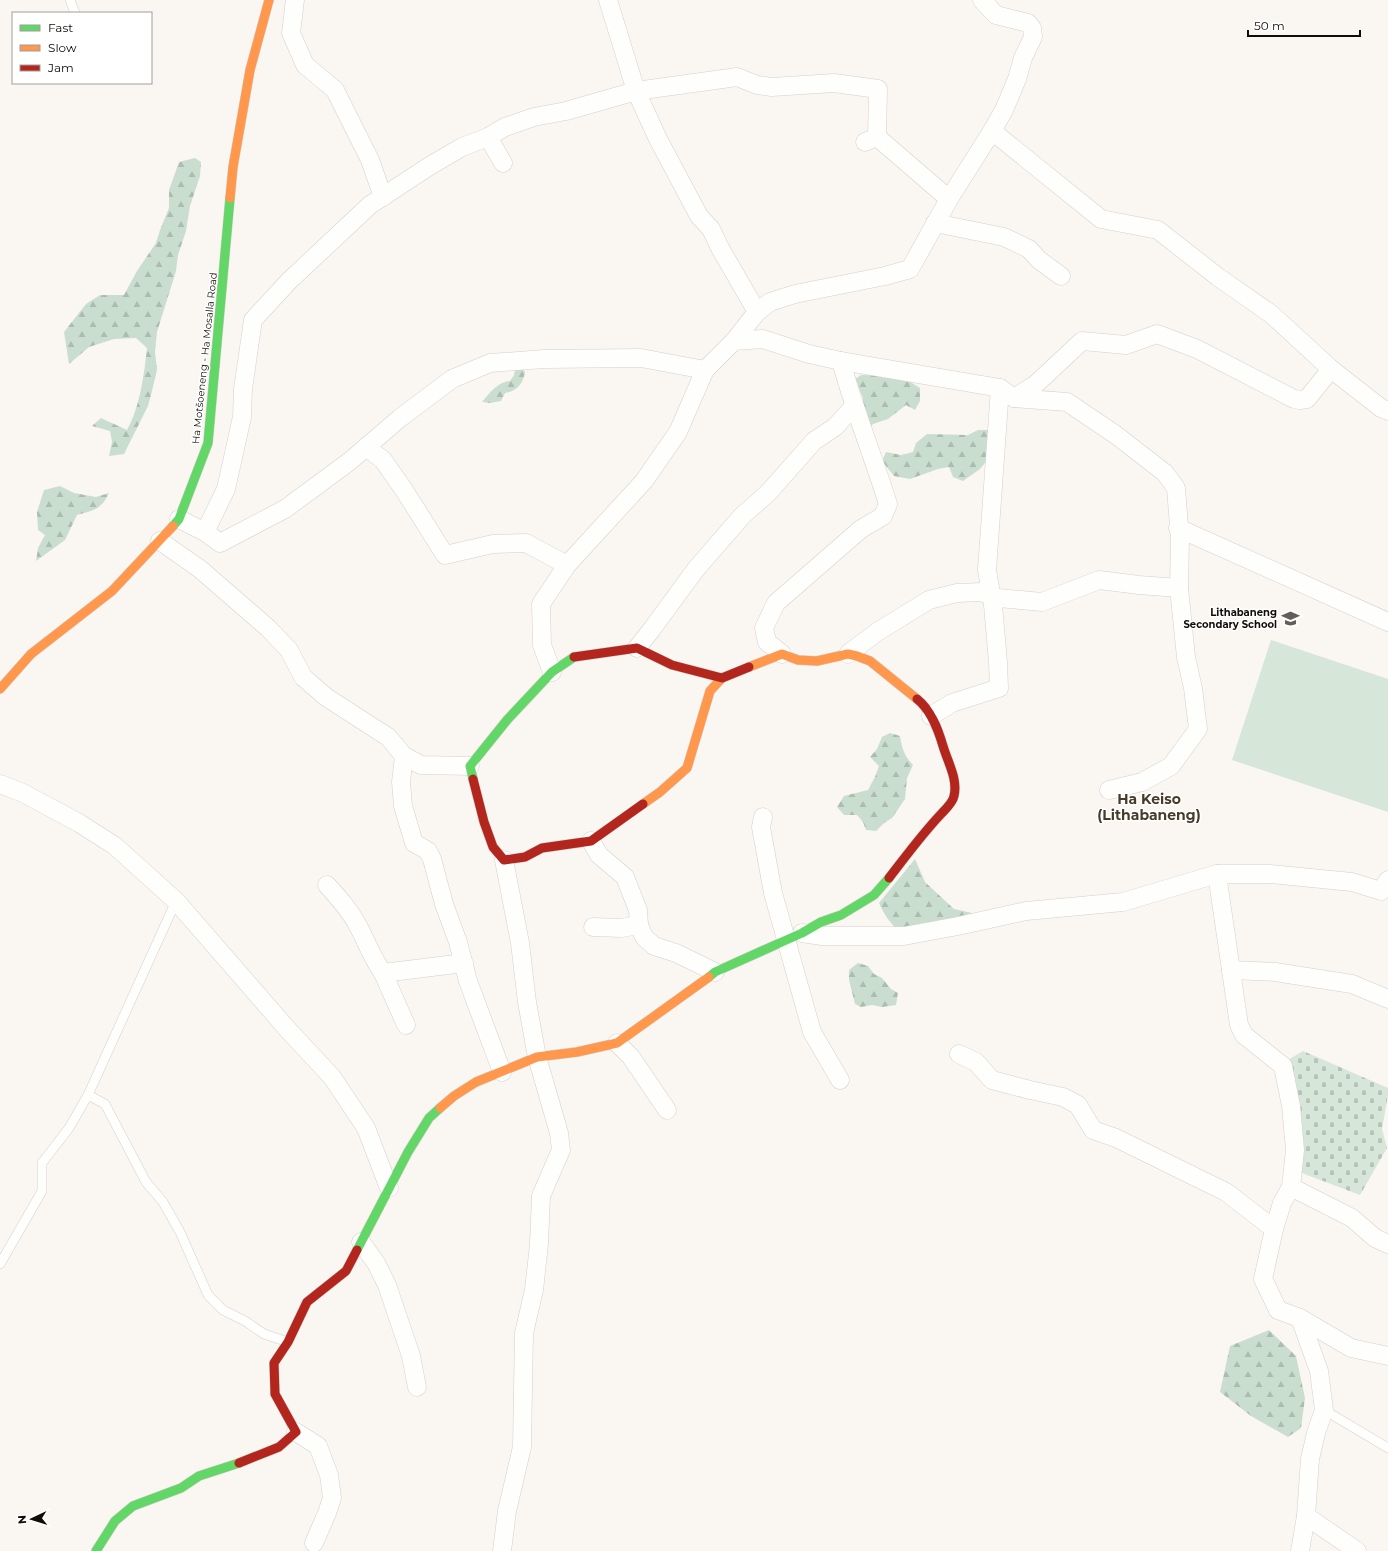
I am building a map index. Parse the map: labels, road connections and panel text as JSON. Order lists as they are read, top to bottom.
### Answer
{
  "streets": {
    "street": ["Ha Motšoeneng - Ha Mosalla Road"]
  },
  "districts": ["Ha Keiso (Lithabaneng)"],
  "places": {
    "school or university": ["Lithabaneng Secondary School"]
  },
  "legend": ["Fast", "Slow", "Jam"],
  "scale_bar": "50 m",
  "north": "left"
}
